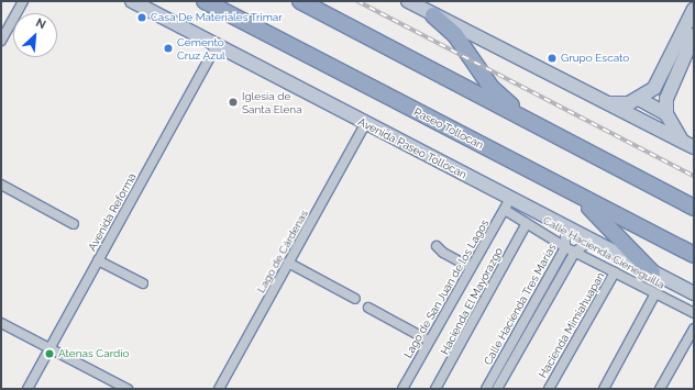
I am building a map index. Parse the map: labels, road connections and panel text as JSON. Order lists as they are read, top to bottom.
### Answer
{
  "streets": {
    "highway": ["Paseo Tollocan"],
    "main road": ["Avenida Paseo Tollocan"],
    "street": [
      "Avenida Reforma",
      "Lago de Cárdenas",
      "Calle Hacienda Cieneguilla",
      "Lago de San Juan de los Lagos",
      "Hacienda El Mayorazgo",
      "Calle Hacienda Tres Marías",
      "Hacienda Mimiahuapan"
    ]
  },
  "crossings": [
    ["Avenida Paseo Tollocan", "Avenida Reforma"],
    ["Avenida Paseo Tollocan", "Lago de Cárdenas"],
    ["Avenida Paseo Tollocan", "Calle Hacienda Cieneguilla"],
    ["Avenida Paseo Tollocan", "Lago de San Juan de los Lagos"],
    ["Avenida Paseo Tollocan", "Calle Hacienda Tres Marías"],
    ["Calle Hacienda Cieneguilla", "Lago de San Juan de los Lagos"],
    ["Calle Hacienda Cieneguilla", "Hacienda El Mayorazgo"],
    ["Calle Hacienda Cieneguilla", "Calle Hacienda Tres Marías"],
    ["Calle Hacienda Cieneguilla", "Hacienda Mimiahuapan"]
  ],
  "places": [
    "Casa De Materiales Trimar",
    "Cemento Cruz Azul",
    "Grupo Escato",
    "Iglesia de Santa Elena",
    "Atenas Cardio"
  ],
  "north": "top right"
}
